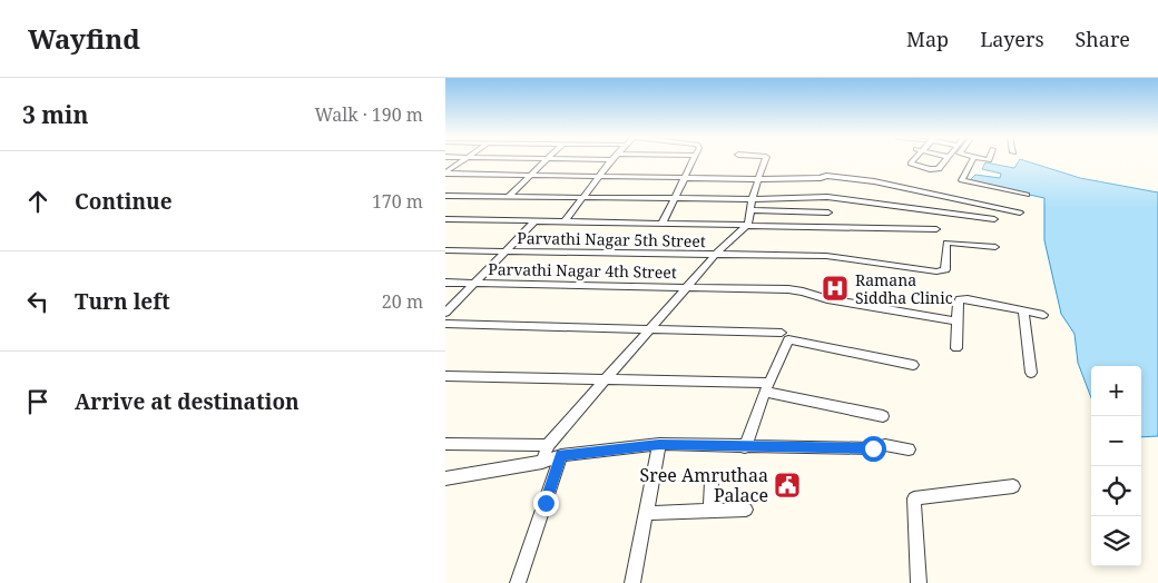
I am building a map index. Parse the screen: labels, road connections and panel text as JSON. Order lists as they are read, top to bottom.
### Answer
{
  "streets": {
    "street": ["Parvathi Nagar 5th Street", "Parvathi Nagar 4th Street"]
  },
  "places": {
    "hospital": ["Ramana Siddha Clinic"],
    "public building": ["Sree Amruthaa Palace"]
  },
  "page": {
    "header": "Wayfind",
    "nav": ["Map", "Layers", "Share"],
    "heading": ["3 min", "Walk · 190 m"],
    "list": [
      ["Continue", "170 m"],
      ["Turn left", "20 m"],
      "Arrive at destination"
    ],
    "map_buttons": ["+", "−"]
  }
}
